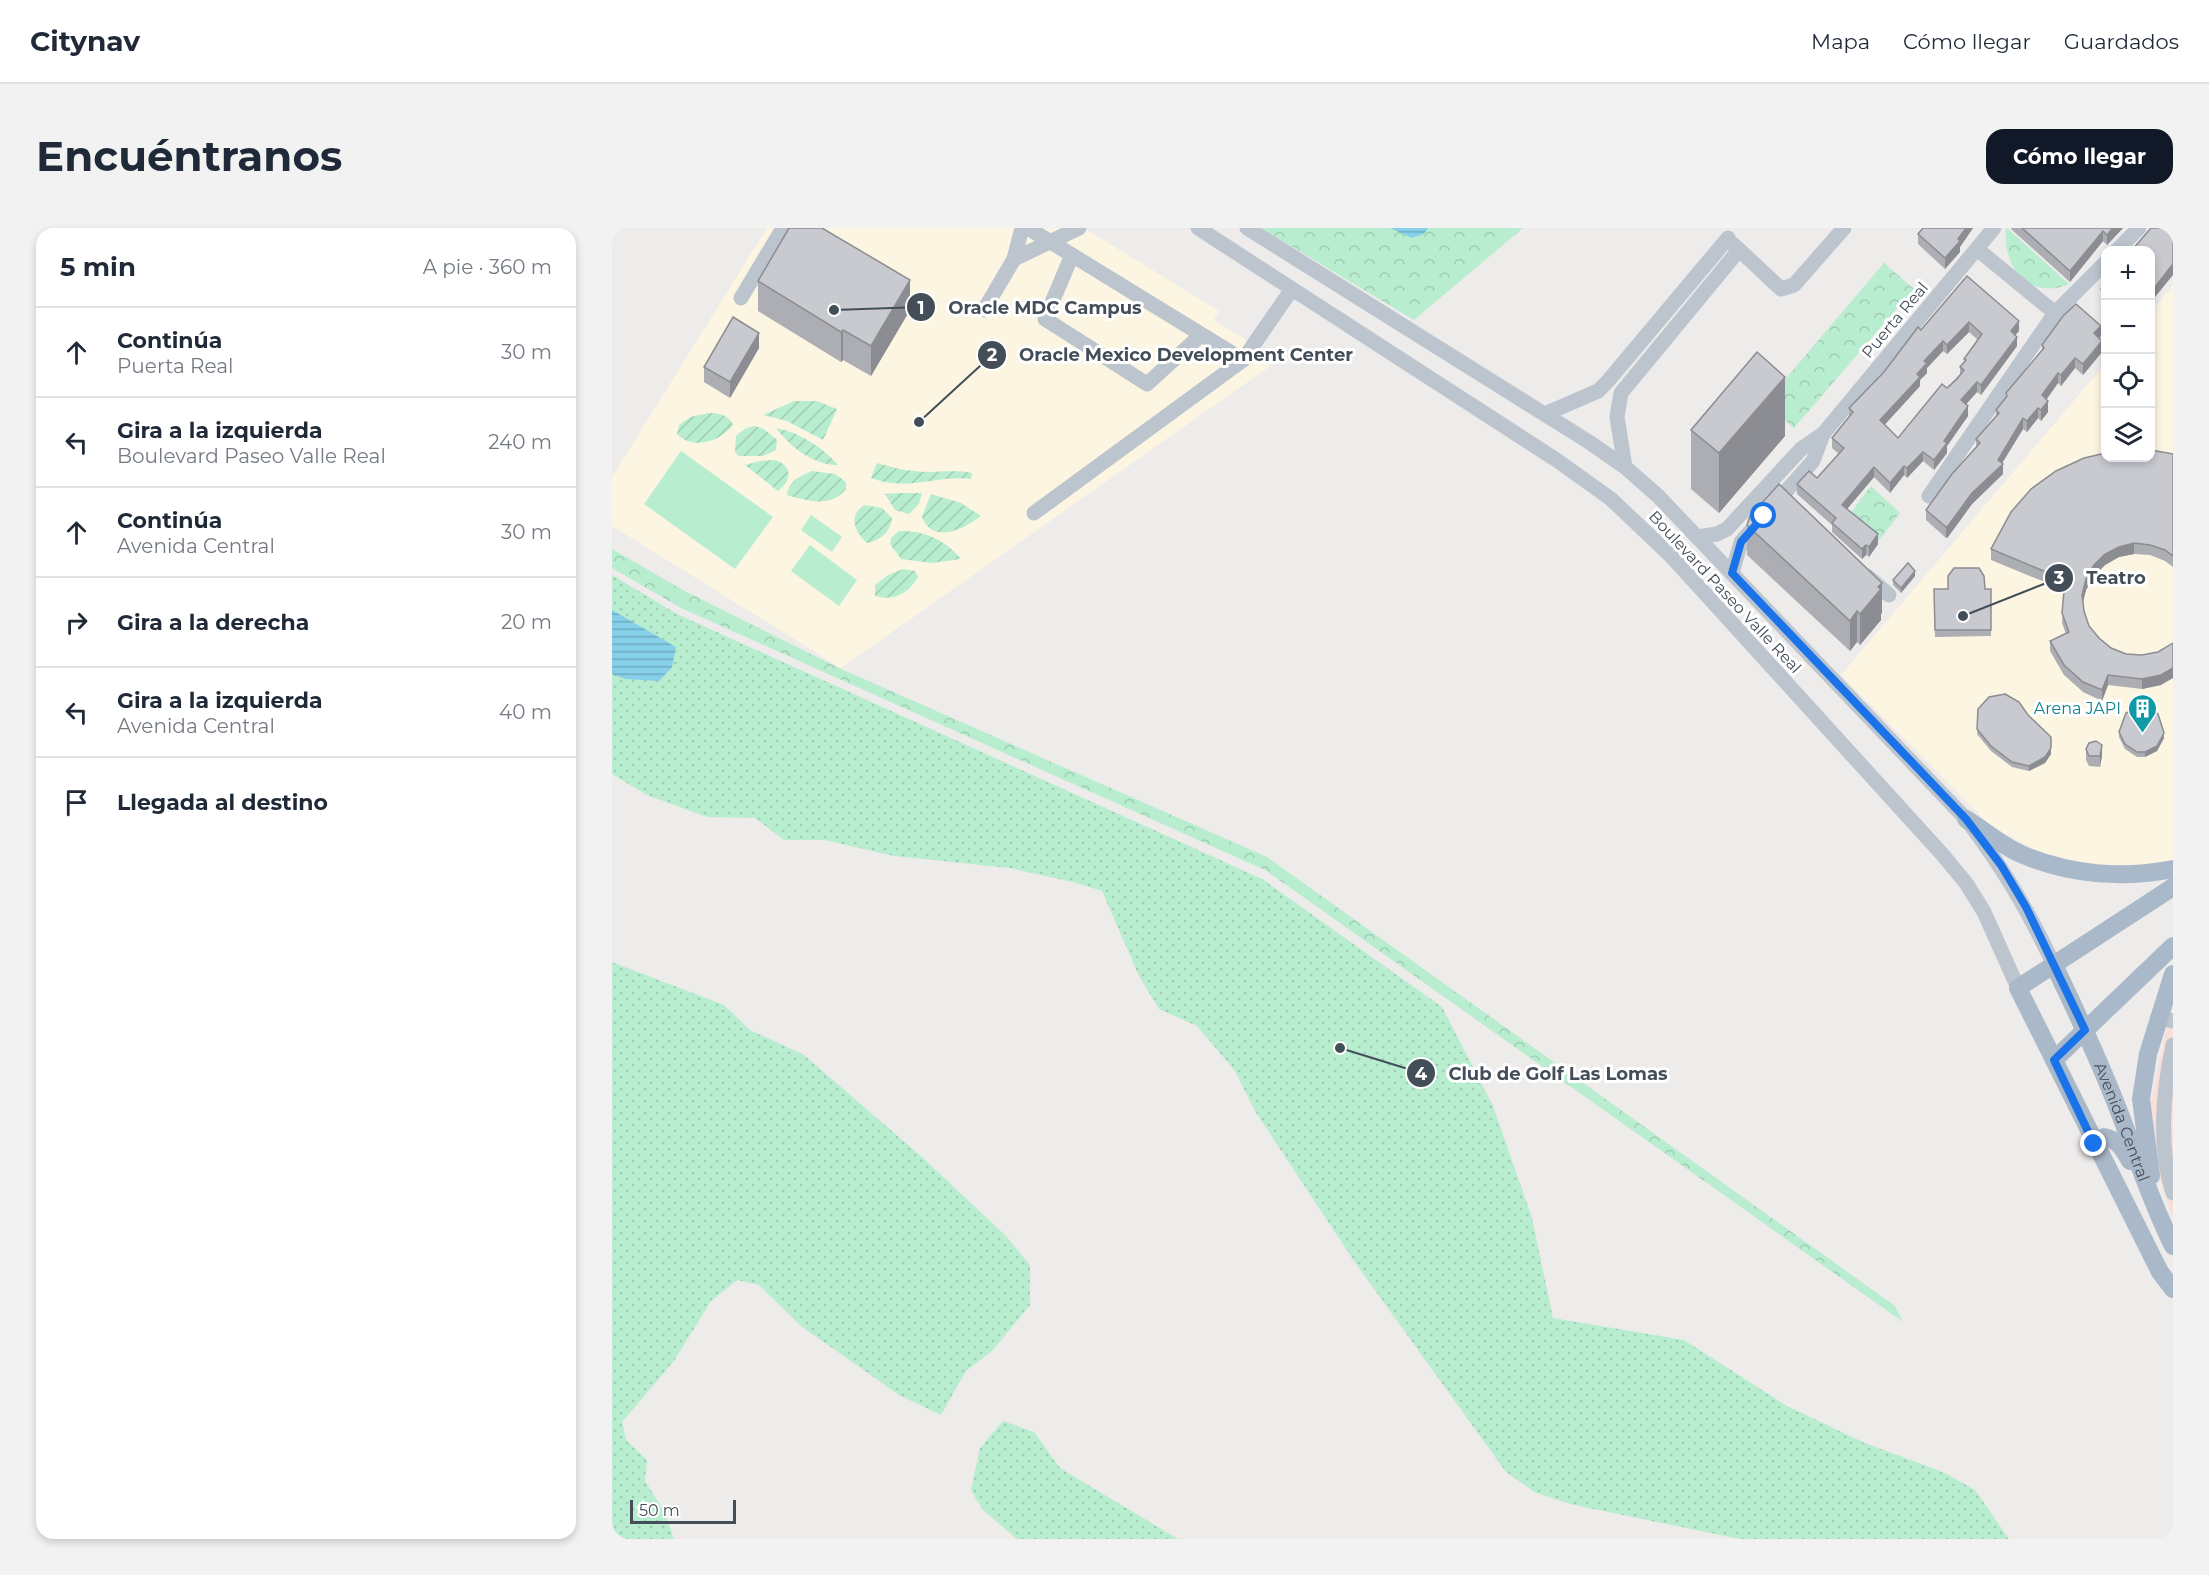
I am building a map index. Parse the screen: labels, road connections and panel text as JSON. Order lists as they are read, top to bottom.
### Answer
{
  "streets": {
    "main road": ["Avenida Central"],
    "street": ["Puerta Real", "Boulevard Paseo Valle Real"]
  },
  "crossings": [
    ["Puerta Real", "Boulevard Paseo Valle Real"],
    ["Boulevard Paseo Valle Real", "Avenida Central"]
  ],
  "places": {
    "other": [
      "Oracle MDC Campus",
      "Oracle Mexico Development Center",
      "Teatro",
      "Club de Golf Las Lomas"
    ],
    "building": ["Arena JAPI"]
  },
  "scale_bar": "50 m",
  "page": {
    "header": "Citynav",
    "nav": ["Mapa", "Cómo llegar", "Guardados"],
    "buttons": "Cómo llegar",
    "title": "Encuéntranos",
    "heading": ["5 min", "A pie · 360 m"],
    "map_buttons": ["+", "−"],
    "list": [
      ["Continúa", "Puerta Real", "30 m"],
      ["Gira a la izquierda", "Boulevard Paseo Valle Real", "240 m"],
      ["Continúa", "Avenida Central", "30 m"],
      ["Gira a la derecha", "20 m"],
      ["Gira a la izquierda", "Avenida Central", "40 m"],
      "Llegada al destino"
    ],
    "scale": "50 m"
  }
}
